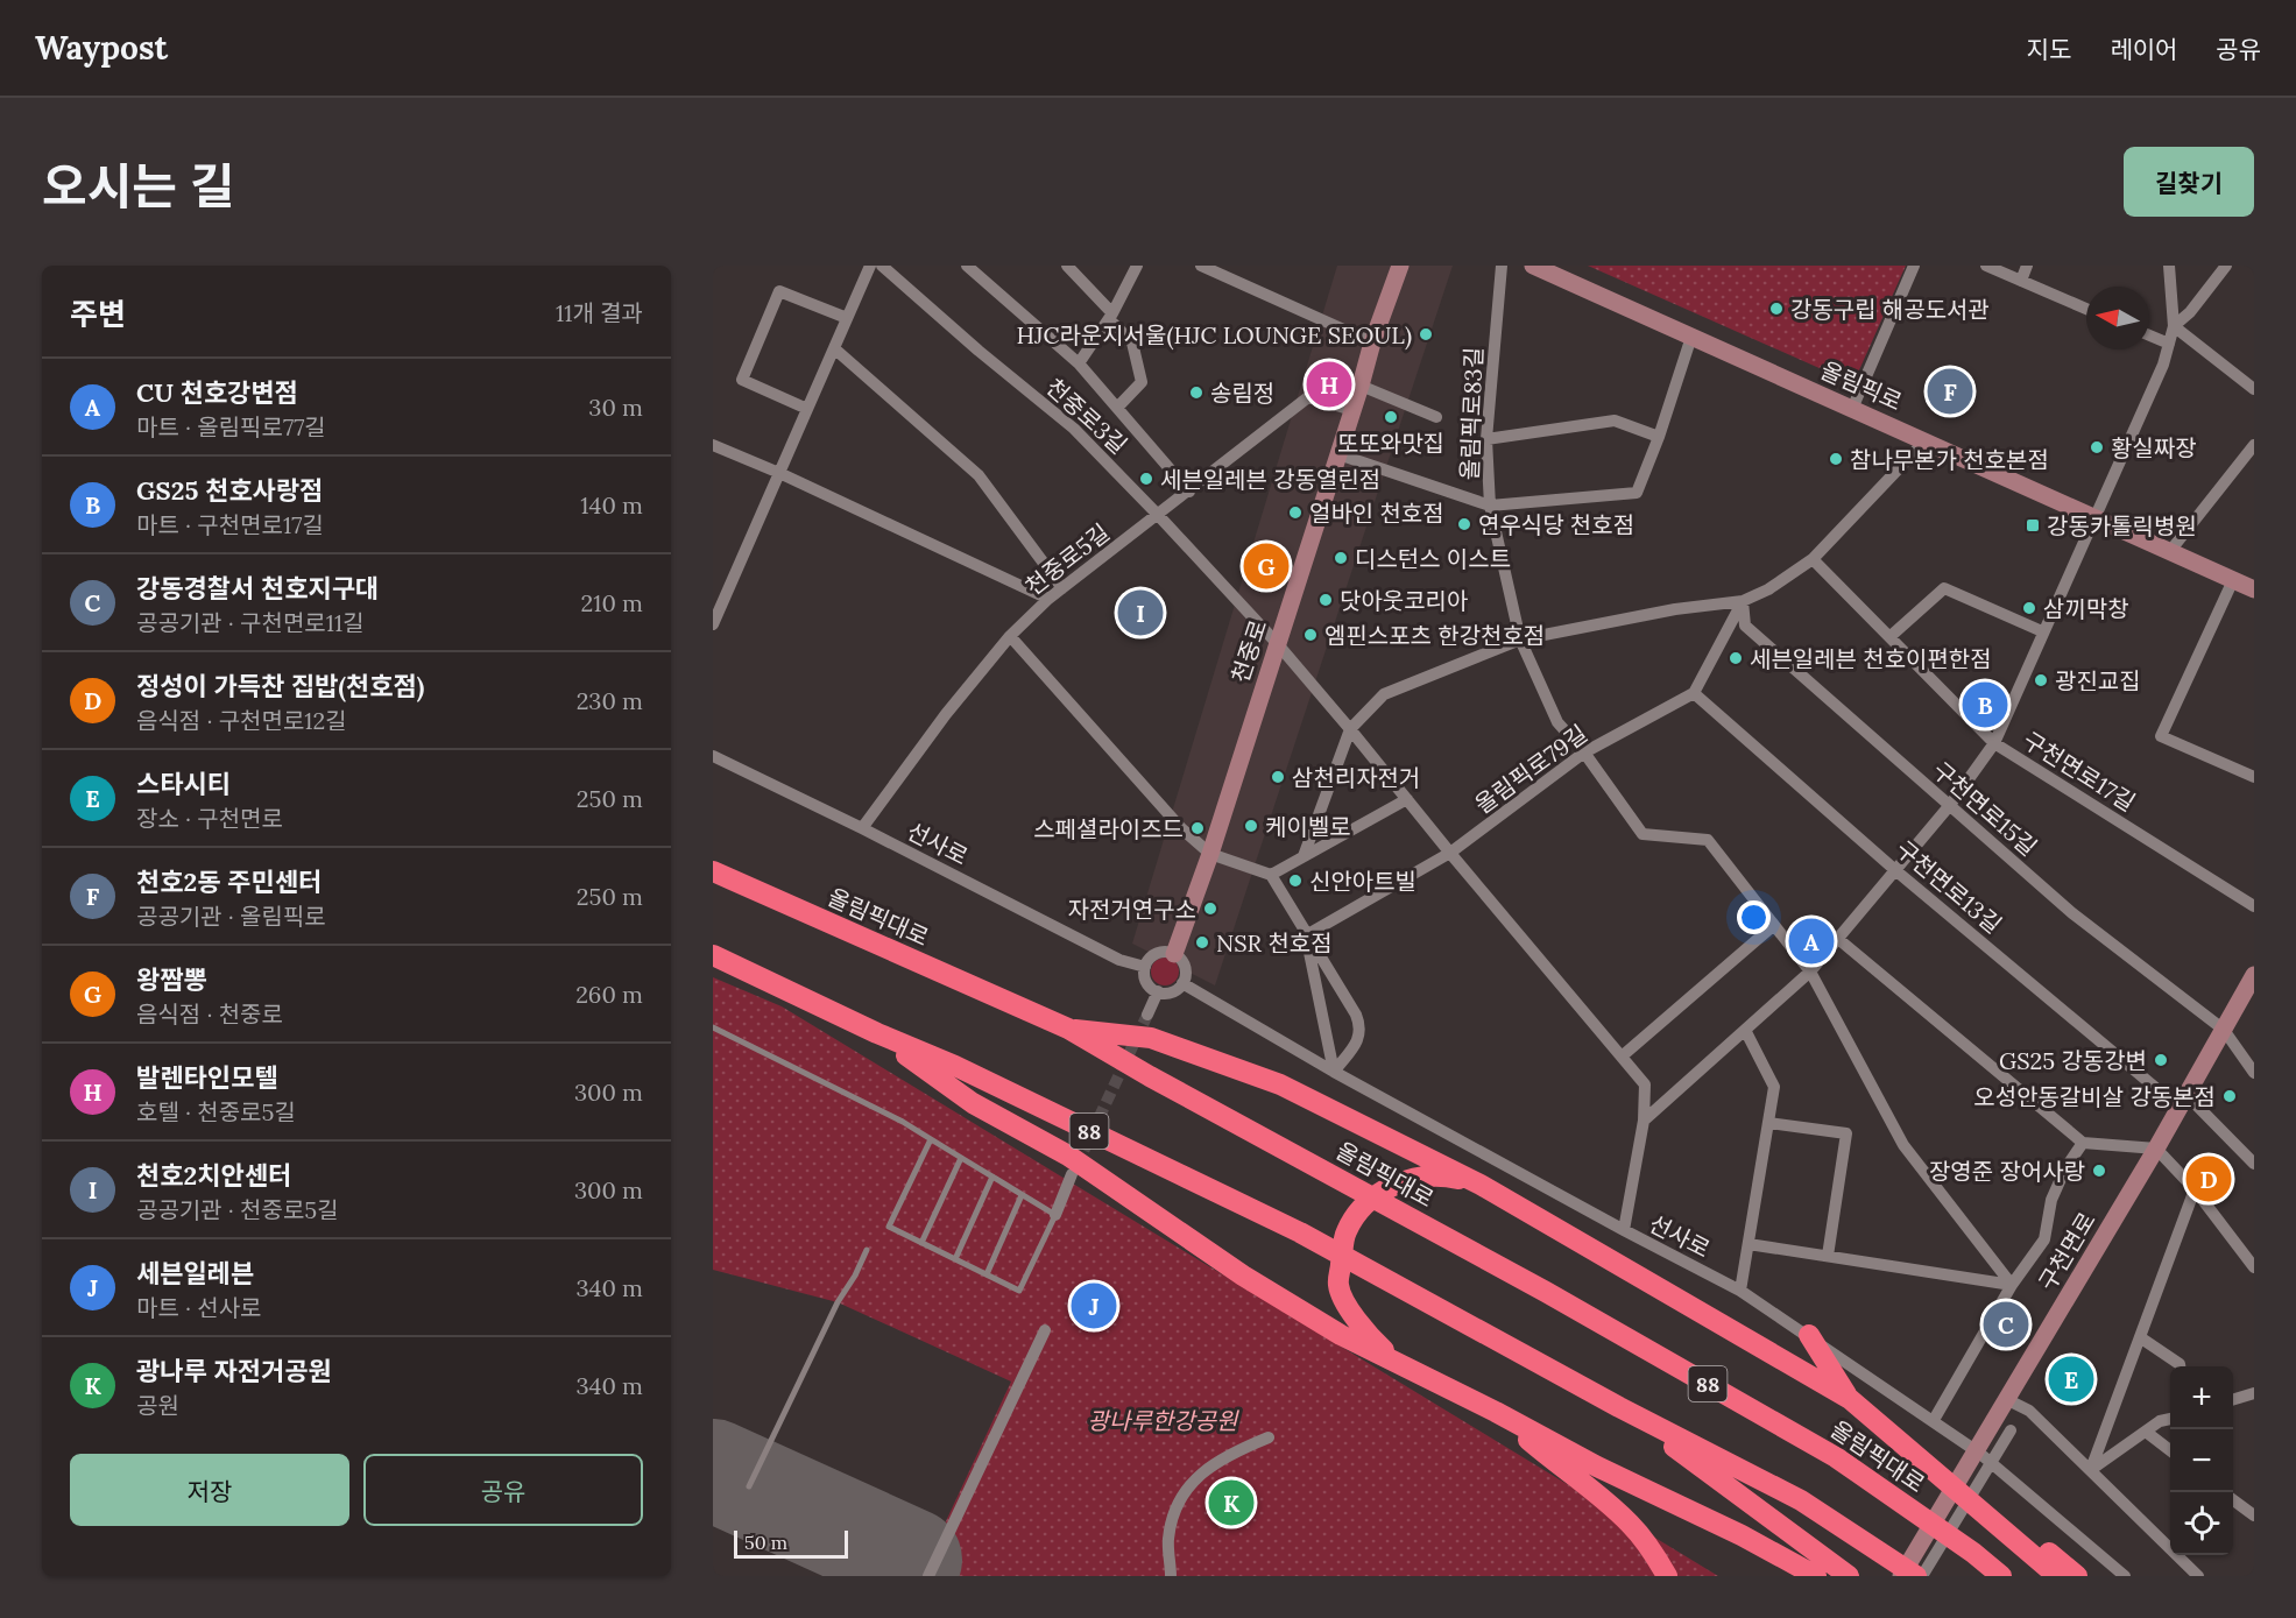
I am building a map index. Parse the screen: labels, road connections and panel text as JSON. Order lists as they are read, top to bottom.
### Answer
{
  "streets": {
    "highway": ["올림픽대로", "88"],
    "main road": ["올림픽로", "천중로", "구천면로"],
    "street": [
      "올림픽로83길",
      "천중로3길",
      "천중로5길",
      "올림픽로79길",
      "구천면로17길",
      "구천면로15길",
      "선사로",
      "구천면로13길"
    ]
  },
  "crossings": [
    ["올림픽로83길", "올림픽로79길"],
    ["천중로3길", "천중로5길"],
    ["천중로3길", "천중로"],
    ["천중로3길", "올림픽로79길"],
    ["천중로3길", "선사로"],
    ["천중로5길", "천중로"],
    ["천중로5길", "선사로"],
    ["천중로", "선사로"],
    ["올림픽로79길", "구천면로13길"],
    ["구천면로15길", "구천면로"],
    ["구천면로13길", "구천면로"]
  ],
  "parks": ["광나루한강공원"],
  "places": {
    "other": [
      "강동구립 해공도서관",
      "HJC라운지서울(HJC LOUNGE SEOUL)",
      "송림정",
      "또또와맛집",
      "황실짜장",
      "참나무본가 천호본점",
      "세븐일레븐 강동열린점",
      "얼바인 천호점",
      "연우식당 천호점",
      "디스턴스 이스트",
      "닷아웃코리아",
      "삼끼막창",
      "엠핀스포츠 한강천호점",
      "세븐일레븐 천호이편한점",
      "광진교집",
      "삼천리자전거",
      "케이벨로",
      "스페셜라이즈드",
      "신안아트빌",
      "자전거연구소",
      "NSR 천호점",
      "GS25 강동강변",
      "오성안동갈비살 강동본점",
      "장영준 장어사랑"
    ],
    "transit": ["강동카톨릭병원"]
  },
  "scale_bar": "50 m",
  "north": "left",
  "page": {
    "header": "Waypost",
    "nav": ["지도", "레이어", "공유"],
    "title": "오시는 길",
    "buttons": [
      "길찾기",
      ["저장", "공유"]
    ],
    "heading": ["주변", "11개 결과"],
    "list": [
      {
        "mark": "A",
        "name": "CU 천호강변점",
        "note": "마트 · 올림픽로77길",
        "value": "30 m"
      },
      {
        "mark": "B",
        "name": "GS25 천호사랑점",
        "note": "마트 · 구천면로17길",
        "value": "140 m"
      },
      {
        "mark": "C",
        "name": "강동경찰서 천호지구대",
        "note": "공공기관 · 구천면로11길",
        "value": "210 m"
      },
      {
        "mark": "D",
        "name": "정성이 가득찬 집밥(천호점)",
        "note": "음식점 · 구천면로12길",
        "value": "230 m"
      },
      {
        "mark": "E",
        "name": "스타시티",
        "note": "장소 · 구천면로",
        "value": "250 m"
      },
      {
        "mark": "F",
        "name": "천호2동 주민센터",
        "note": "공공기관 · 올림픽로",
        "value": "250 m"
      },
      {
        "mark": "G",
        "name": "왕짬뽕",
        "note": "음식점 · 천중로",
        "value": "260 m"
      },
      {
        "mark": "H",
        "name": "발렌타인모텔",
        "note": "호텔 · 천중로5길",
        "value": "300 m"
      },
      {
        "mark": "I",
        "name": "천호2치안센터",
        "note": "공공기관 · 천중로5길",
        "value": "300 m"
      },
      {
        "mark": "J",
        "name": "세븐일레븐",
        "note": "마트 · 선사로",
        "value": "340 m"
      },
      {
        "mark": "K",
        "name": "광나루 자전거공원",
        "note": "공원",
        "value": "340 m"
      }
    ],
    "pins": [
      "H",
      "F",
      "G",
      "I",
      "B",
      "A",
      "D",
      "J",
      "C",
      "E",
      "K"
    ],
    "map_buttons": ["+", "−"],
    "scale": "50 m"
  }
}
